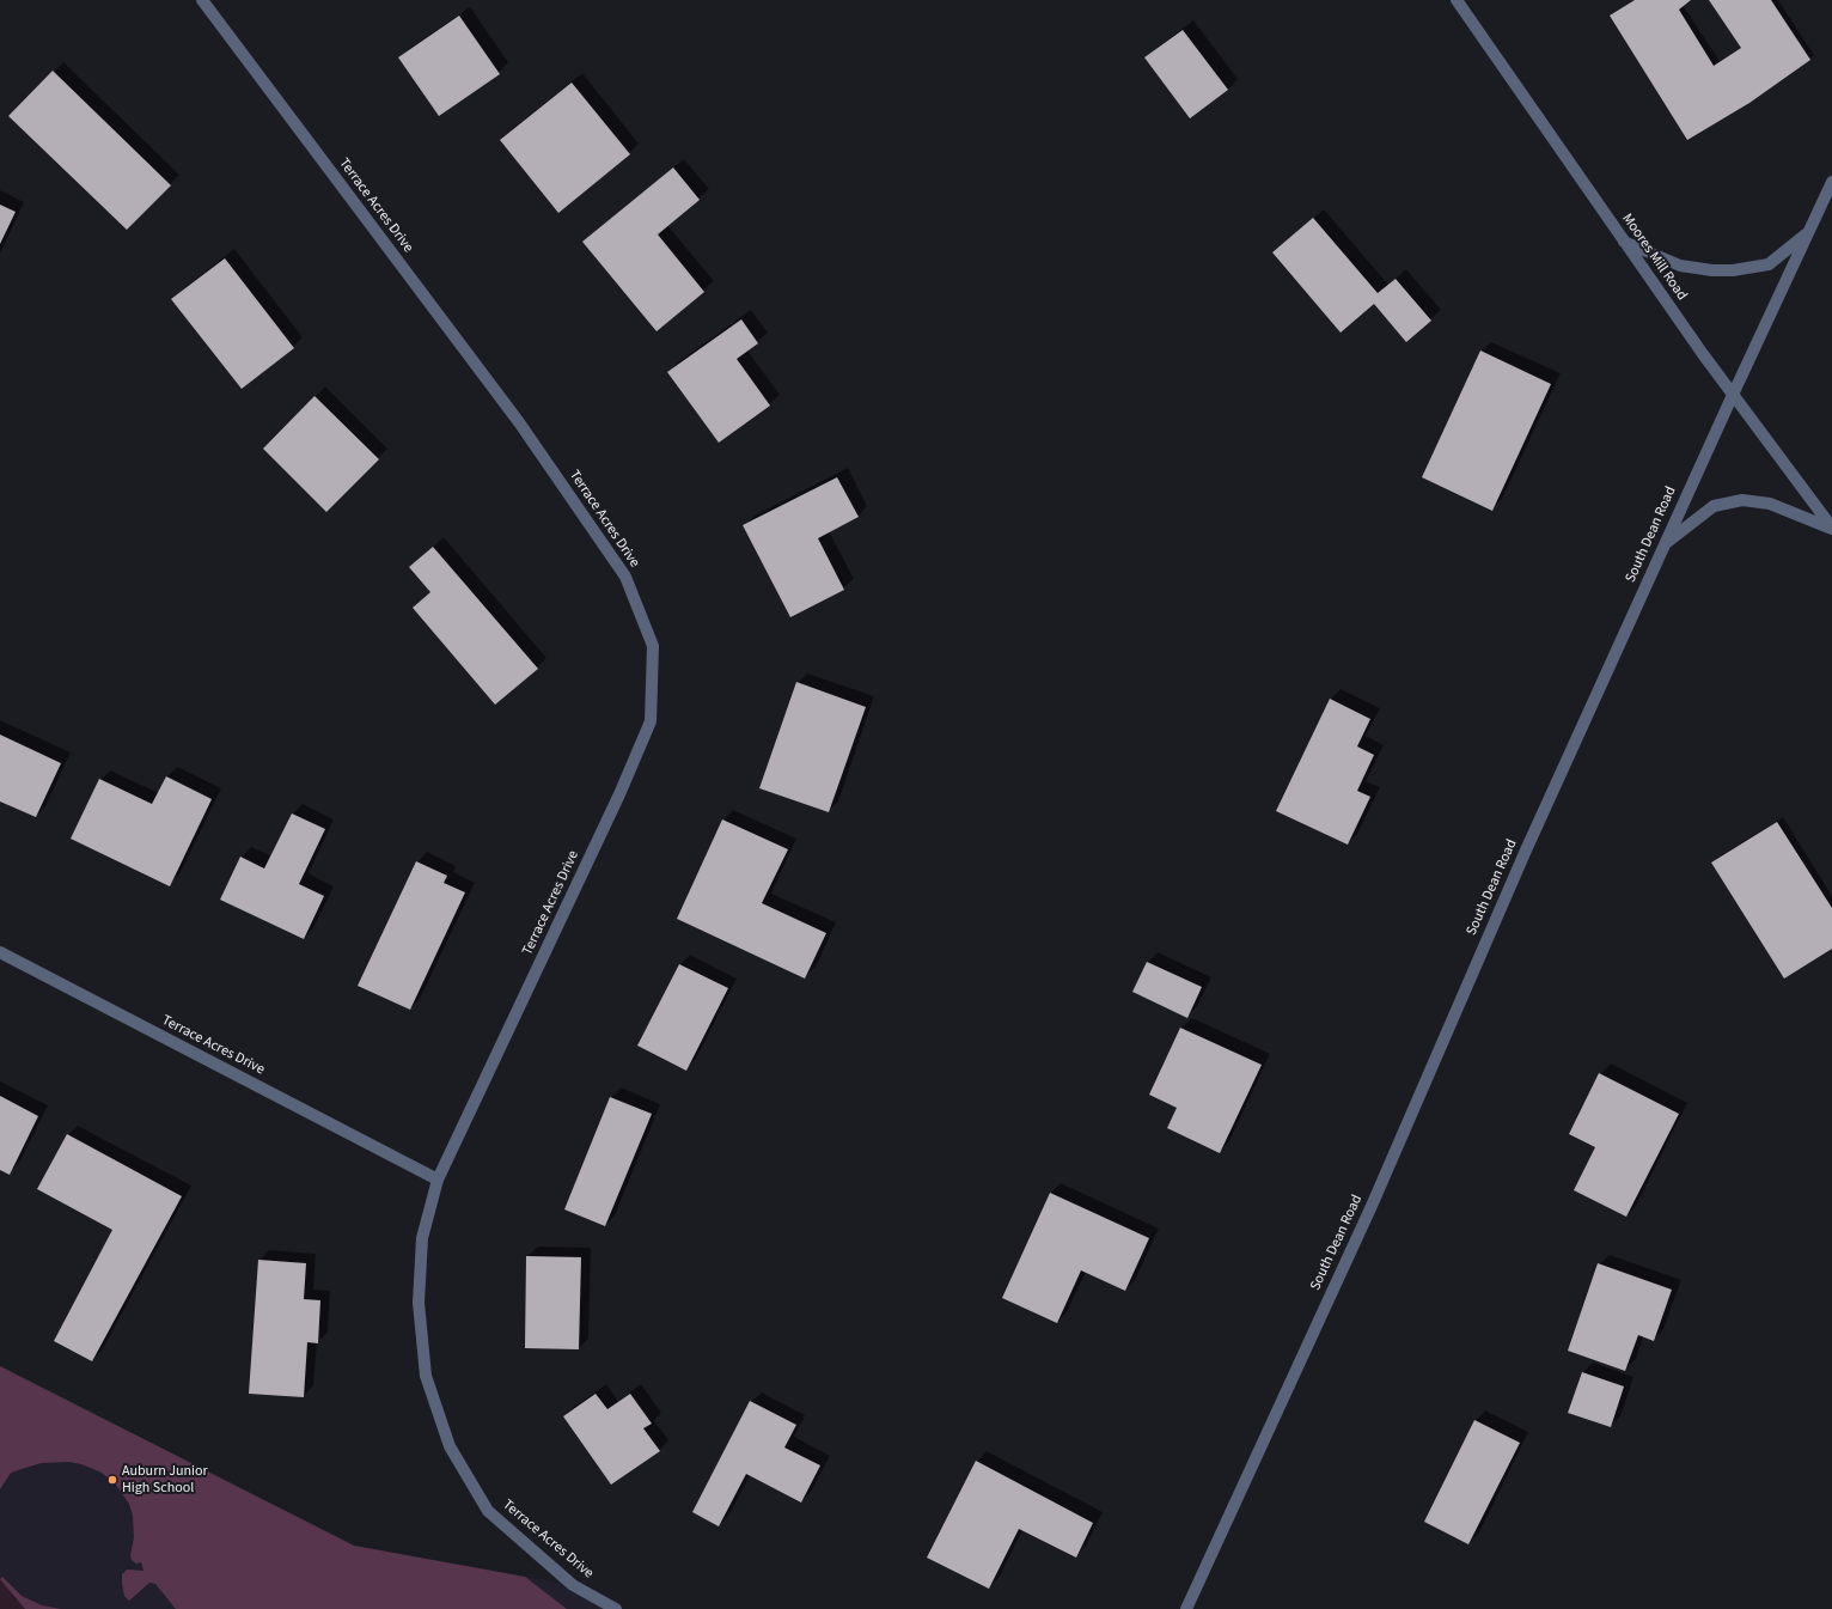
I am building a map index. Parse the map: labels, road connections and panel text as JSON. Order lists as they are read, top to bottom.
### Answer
{
  "streets": {
    "street": ["Terrace Acres Drive", "Moores Mill Road", "South Dean Road"]
  },
  "crossings": [
    ["Moores Mill Road", "South Dean Road"]
  ],
  "places": ["Auburn Junior High School"]
}
